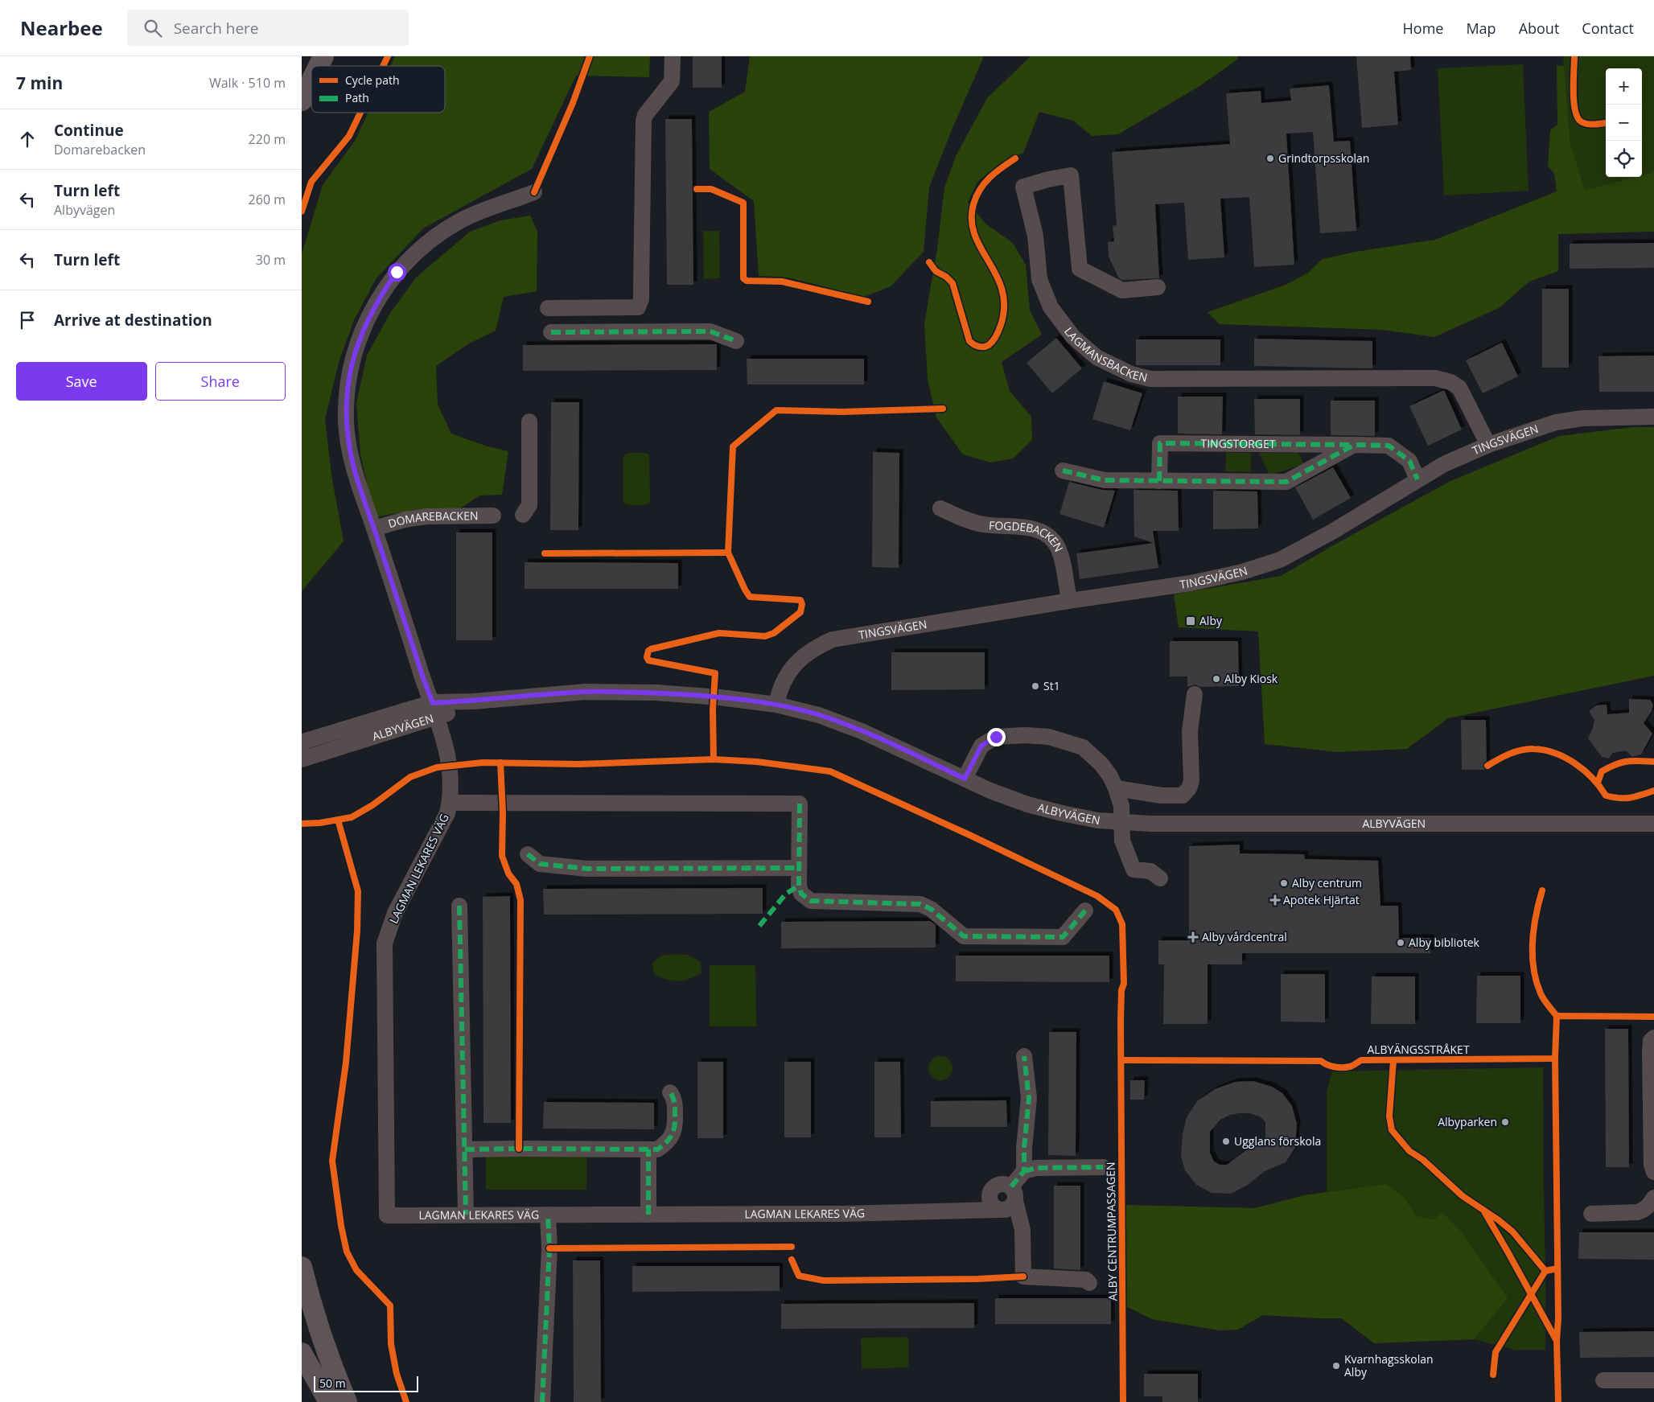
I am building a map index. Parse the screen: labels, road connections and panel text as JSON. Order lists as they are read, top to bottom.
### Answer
{
  "streets": {
    "street": [
      "LAGMANSBACKEN",
      "TINGSVÄGEN",
      "TINGSTORGET",
      "DOMAREBACKEN",
      "FOGDEBACKEN",
      "ALBYVÄGEN",
      "LAGMAN LEKARES VÄG"
    ],
    "cycle path": ["ALBYÄNGSSTRÅKET", "ALBY CENTRUMPASSAGEN"]
  },
  "crossings": [
    ["LAGMANSBACKEN", "TINGSVÄGEN"],
    ["TINGSVÄGEN", "TINGSTORGET"],
    ["TINGSVÄGEN", "FOGDEBACKEN"],
    ["TINGSVÄGEN", "ALBYVÄGEN"],
    ["DOMAREBACKEN", "ALBYVÄGEN"],
    ["DOMAREBACKEN", "LAGMAN LEKARES VÄG"],
    ["ALBYVÄGEN", "LAGMAN LEKARES VÄG"]
  ],
  "places": {
    "other": [
      "Grindtorpsskolan",
      "Alby Kiosk",
      "St1",
      "Alby centrum",
      "Alby bibliotek",
      "Albyparken",
      "Ugglans förskola",
      "Kvarnhagsskolan Alby"
    ],
    "transit": ["Alby"],
    "health": ["Apotek Hjärtat", "Alby vårdcentral"]
  },
  "legend": ["Cycle path", "Path"],
  "scale_bar": "50 m",
  "page": {
    "header": "Nearbee",
    "search": "Search here",
    "nav": [
      "Home",
      "Map",
      "About",
      "Contact"
    ],
    "heading": ["7 min", "Walk · 510 m"],
    "map_buttons": ["+", "−"],
    "list": [
      ["Continue", "Domarebacken", "220 m"],
      ["Turn left", "Albyvägen", "260 m"],
      ["Turn left", "30 m"],
      "Arrive at destination"
    ],
    "buttons": ["Save", "Share"],
    "scale": "50 m"
  }
}
